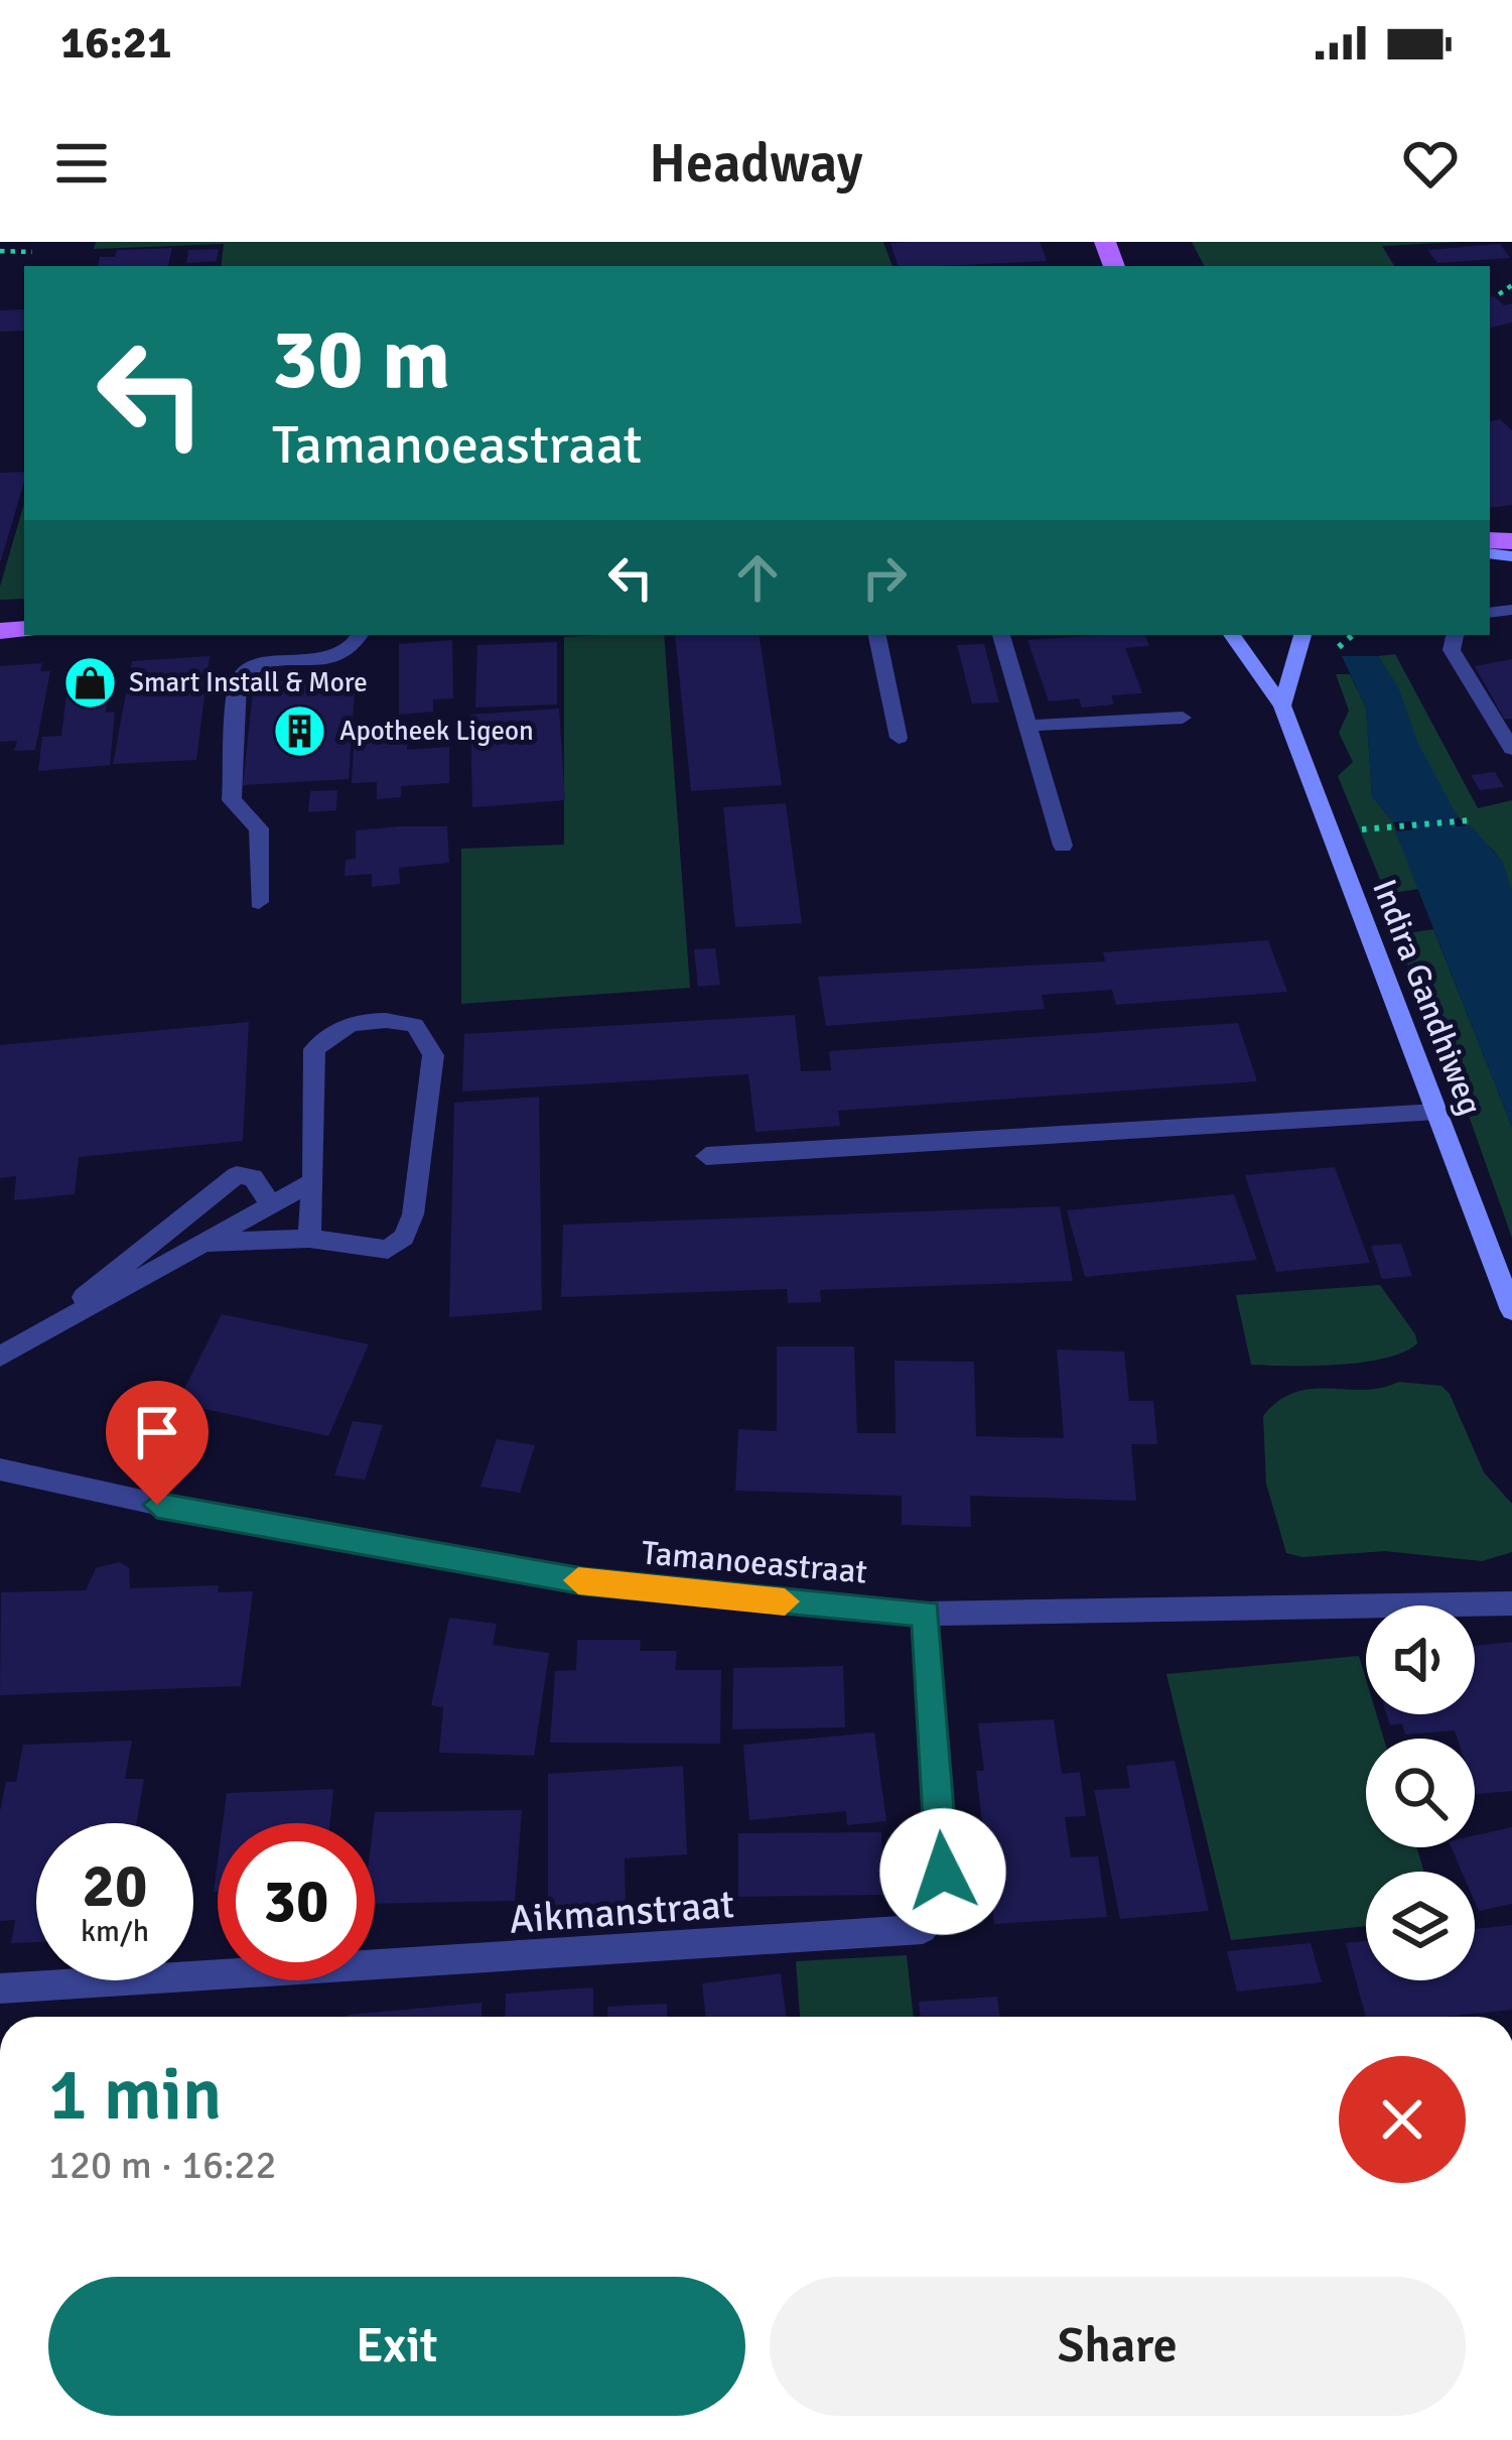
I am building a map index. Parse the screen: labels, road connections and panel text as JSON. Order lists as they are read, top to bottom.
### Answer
{
  "streets": {
    "main road": ["Indira Gandhiweg"],
    "street": ["Tamanoeastraat", "Aikmanstraat"]
  },
  "crossings": [
    ["Tamanoeastraat", "Aikmanstraat"]
  ],
  "places": {
    "shop": ["Smart Install & More"],
    "building": ["Apotheek Ligeon"]
  },
  "page": {
    "status": "16:21",
    "header": "Headway",
    "turn": ["30 m", "Tamanoeastraat"],
    "speed": "20 km/h",
    "limit": "30",
    "heading": ["1 min", "120 m · 16:22"],
    "buttons": ["Exit", "Share"]
  }
}
